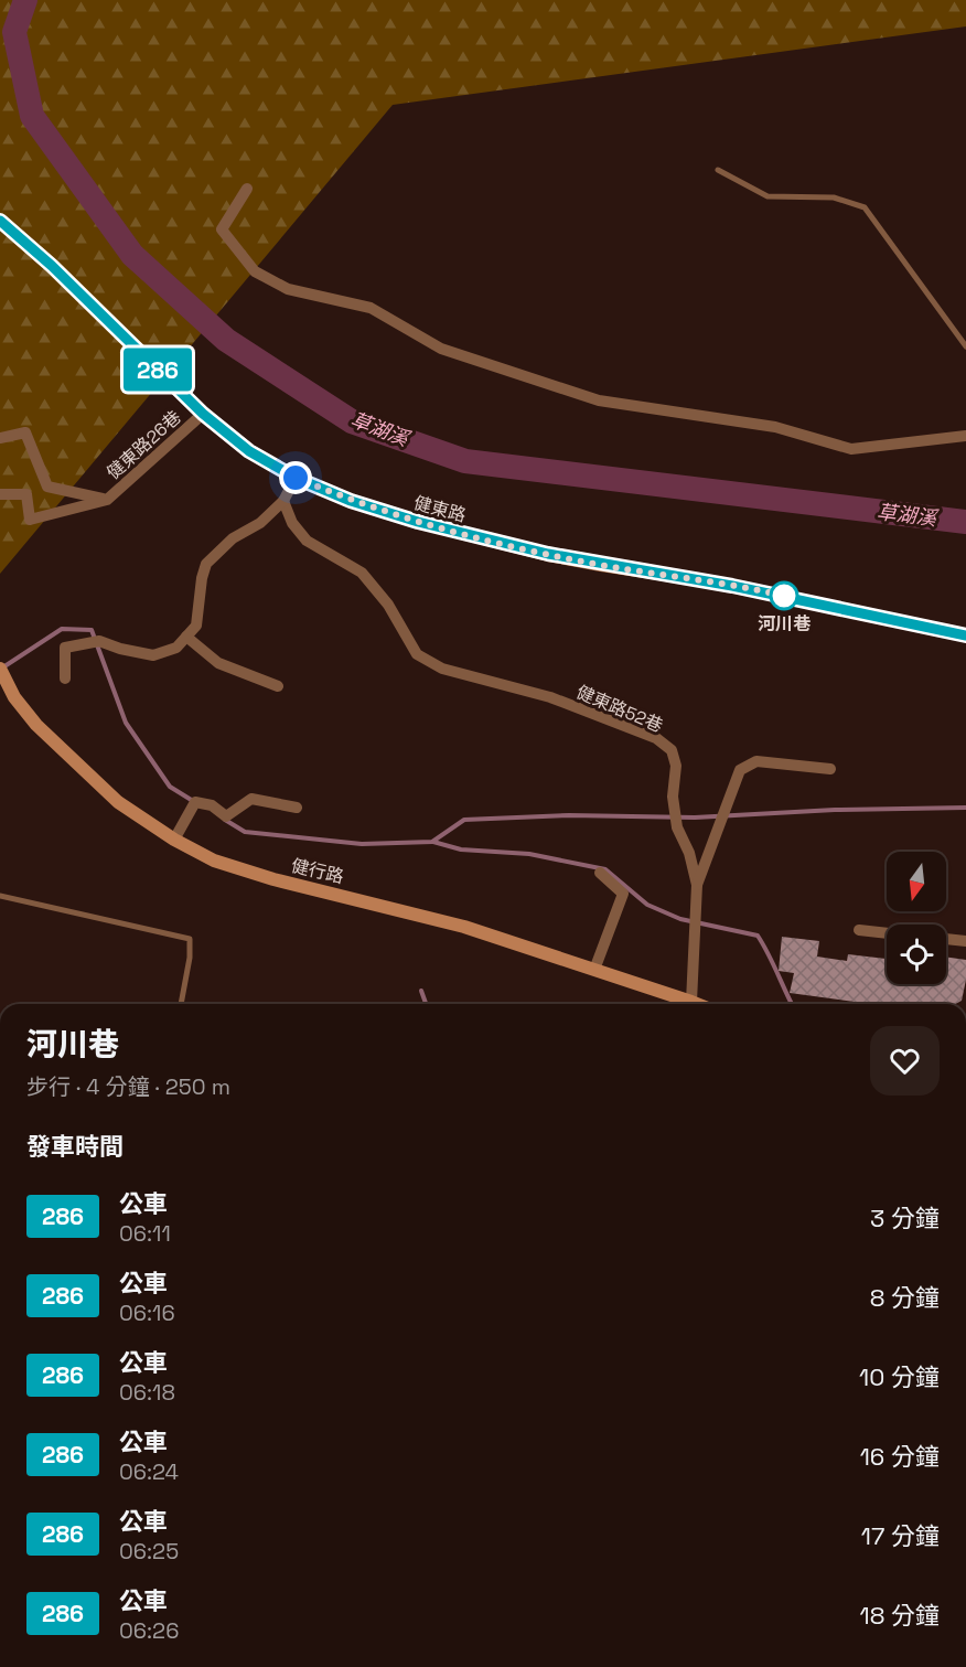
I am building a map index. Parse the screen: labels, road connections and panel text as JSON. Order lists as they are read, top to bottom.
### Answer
{
  "streets": {
    "street": [
      "健東路26巷",
      "健東路",
      "健東路52巷",
      "健行路"
    ]
  },
  "crossings": [
    ["健東路26巷", "健東路"]
  ],
  "water": ["草湖溪"],
  "places": ["河川巷"],
  "lines": ["bus line 286"],
  "north": "bottom",
  "page": {
    "on_map": "286",
    "heading": [
      ["河川巷", "步行 · 4 分鐘 · 250 m"],
      "發車時間"
    ],
    "list": [
      {
        "mark": "286",
        "name": "公車",
        "note": "06:11",
        "value": "3 分鐘"
      },
      {
        "mark": "286",
        "name": "公車",
        "note": "06:16",
        "value": "8 分鐘"
      },
      {
        "mark": "286",
        "name": "公車",
        "note": "06:18",
        "value": "10 分鐘"
      },
      {
        "mark": "286",
        "name": "公車",
        "note": "06:24",
        "value": "16 分鐘"
      },
      {
        "mark": "286",
        "name": "公車",
        "note": "06:25",
        "value": "17 分鐘"
      },
      {
        "mark": "286",
        "name": "公車",
        "note": "06:26",
        "value": "18 分鐘"
      }
    ]
  }
}
